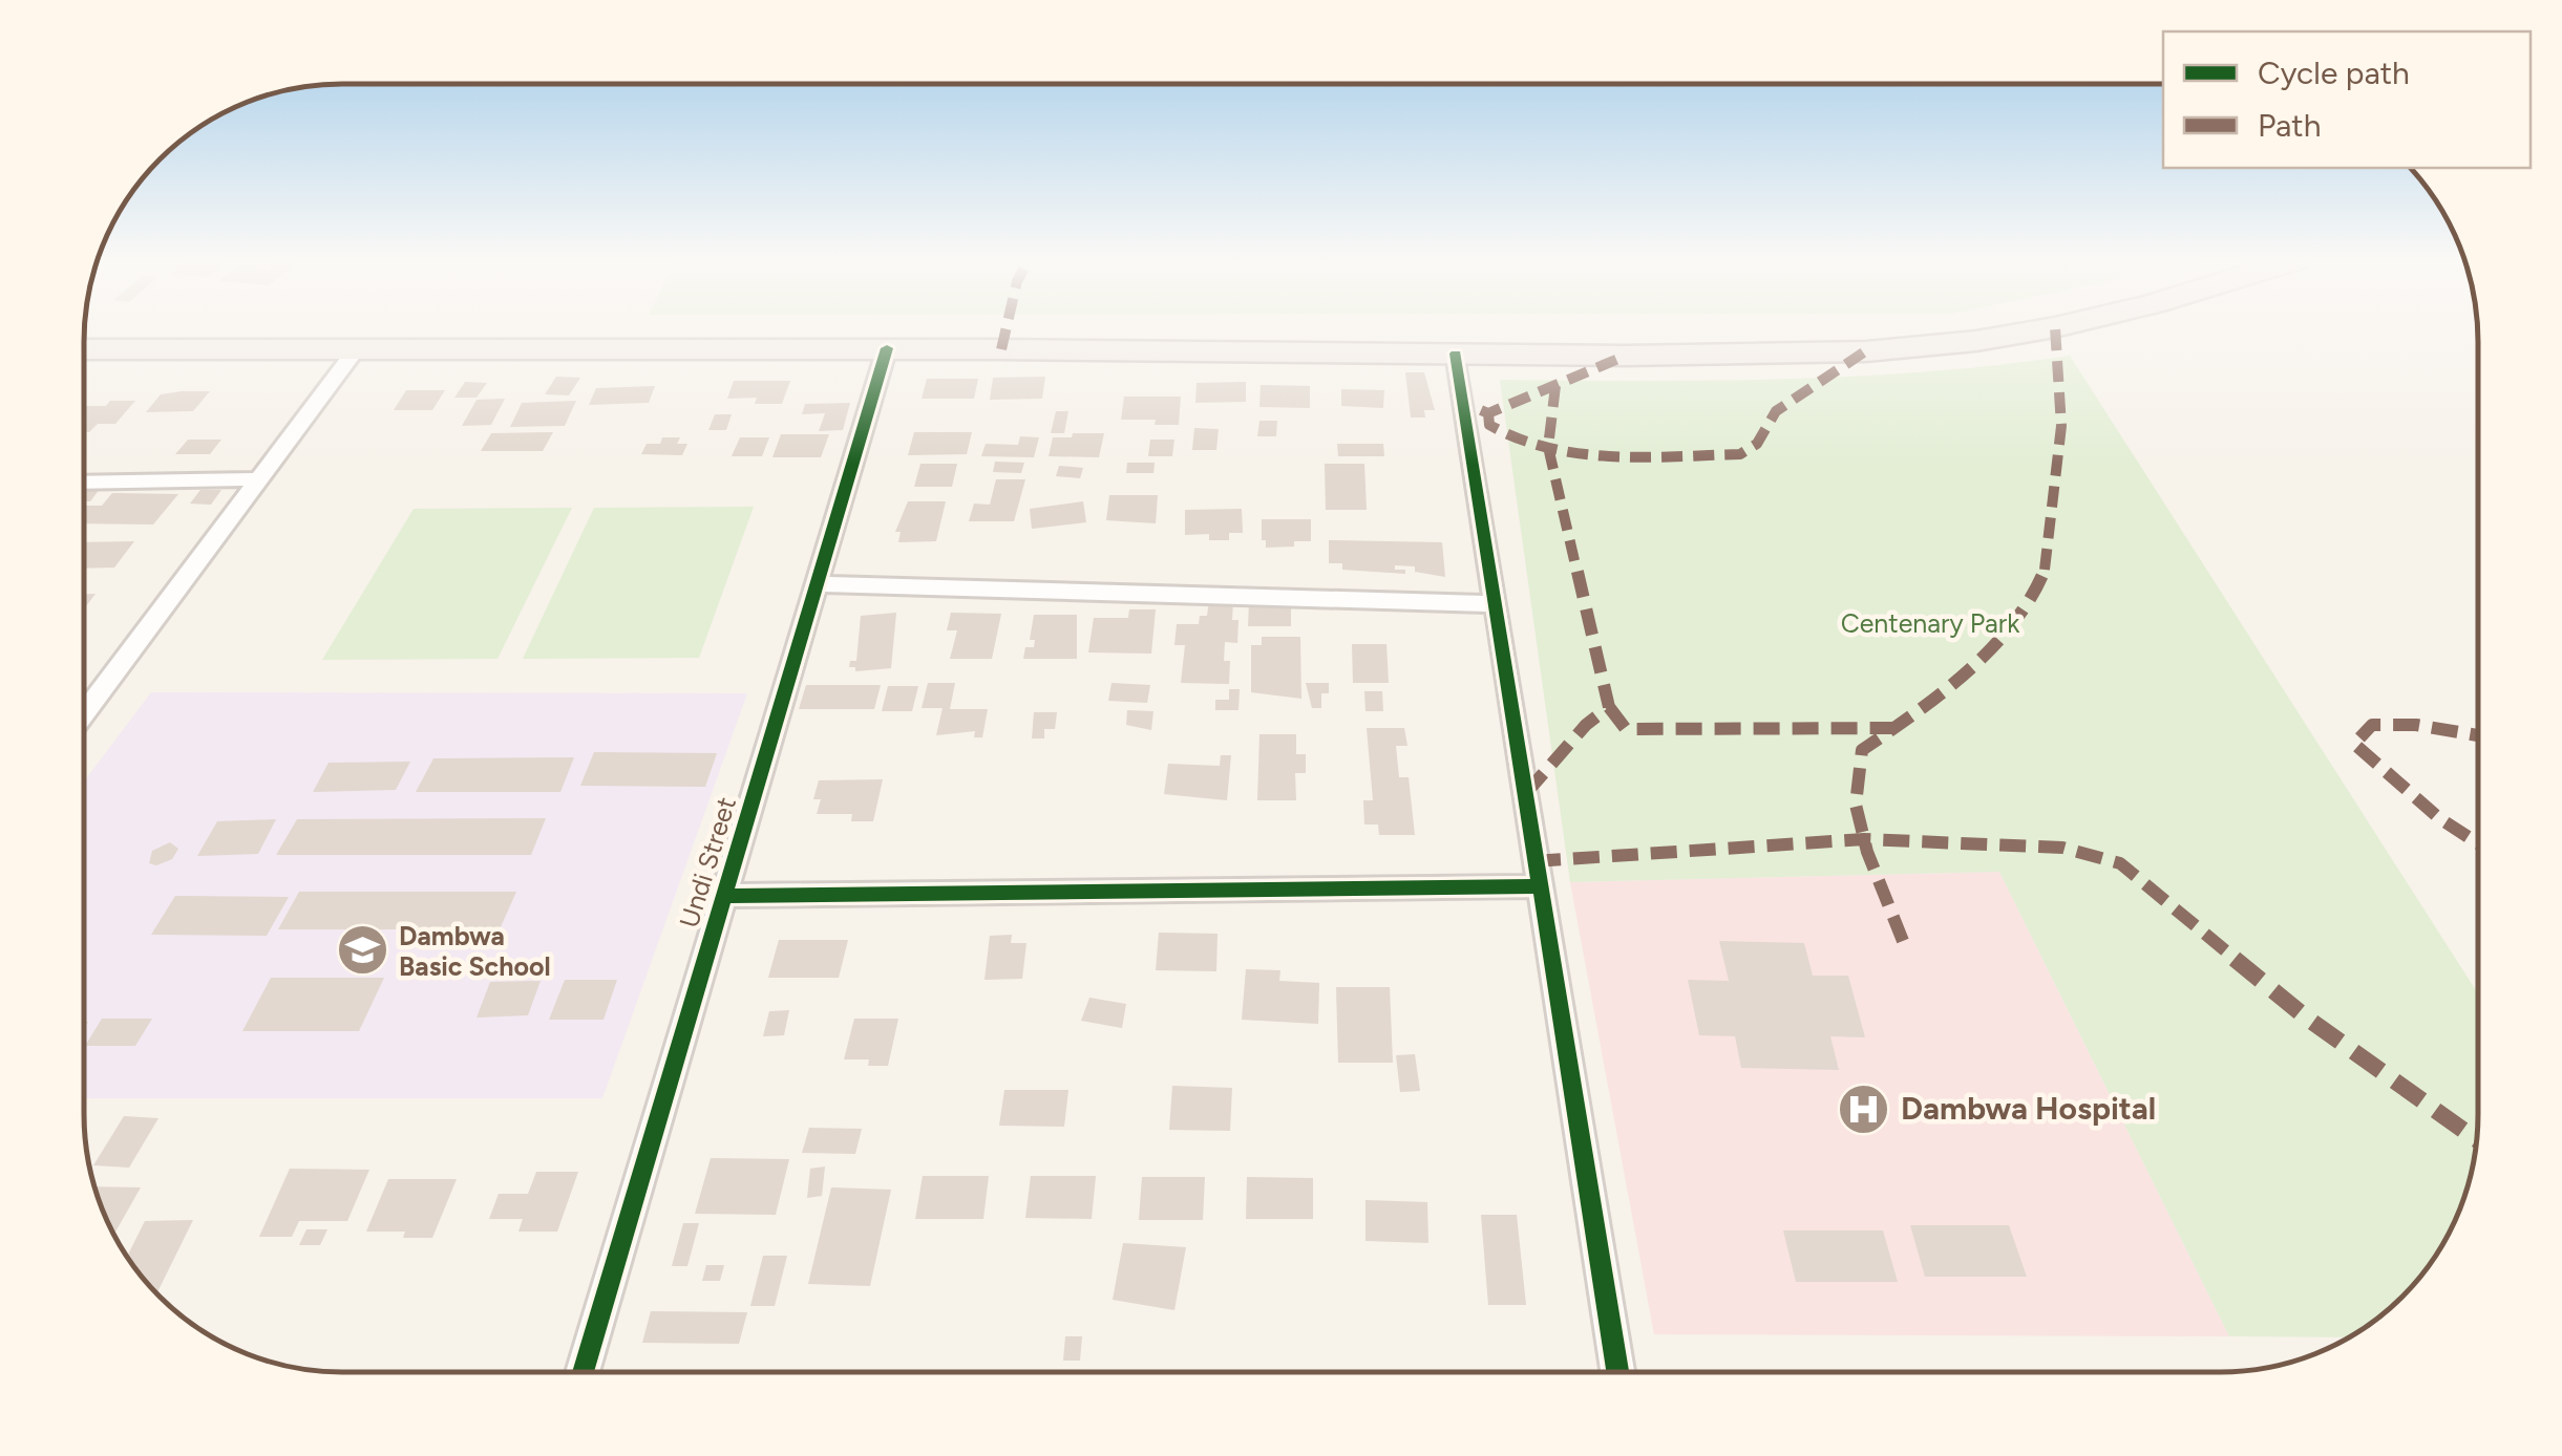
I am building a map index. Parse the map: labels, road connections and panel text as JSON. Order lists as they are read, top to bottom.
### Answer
{
  "streets": {
    "street": ["Undi Street"]
  },
  "parks": ["Centenary Park"],
  "places": {
    "school or university": ["Dambwa Basic School"],
    "hospital": ["Dambwa Hospital"]
  },
  "legend": ["Cycle path", "Path"]
}
